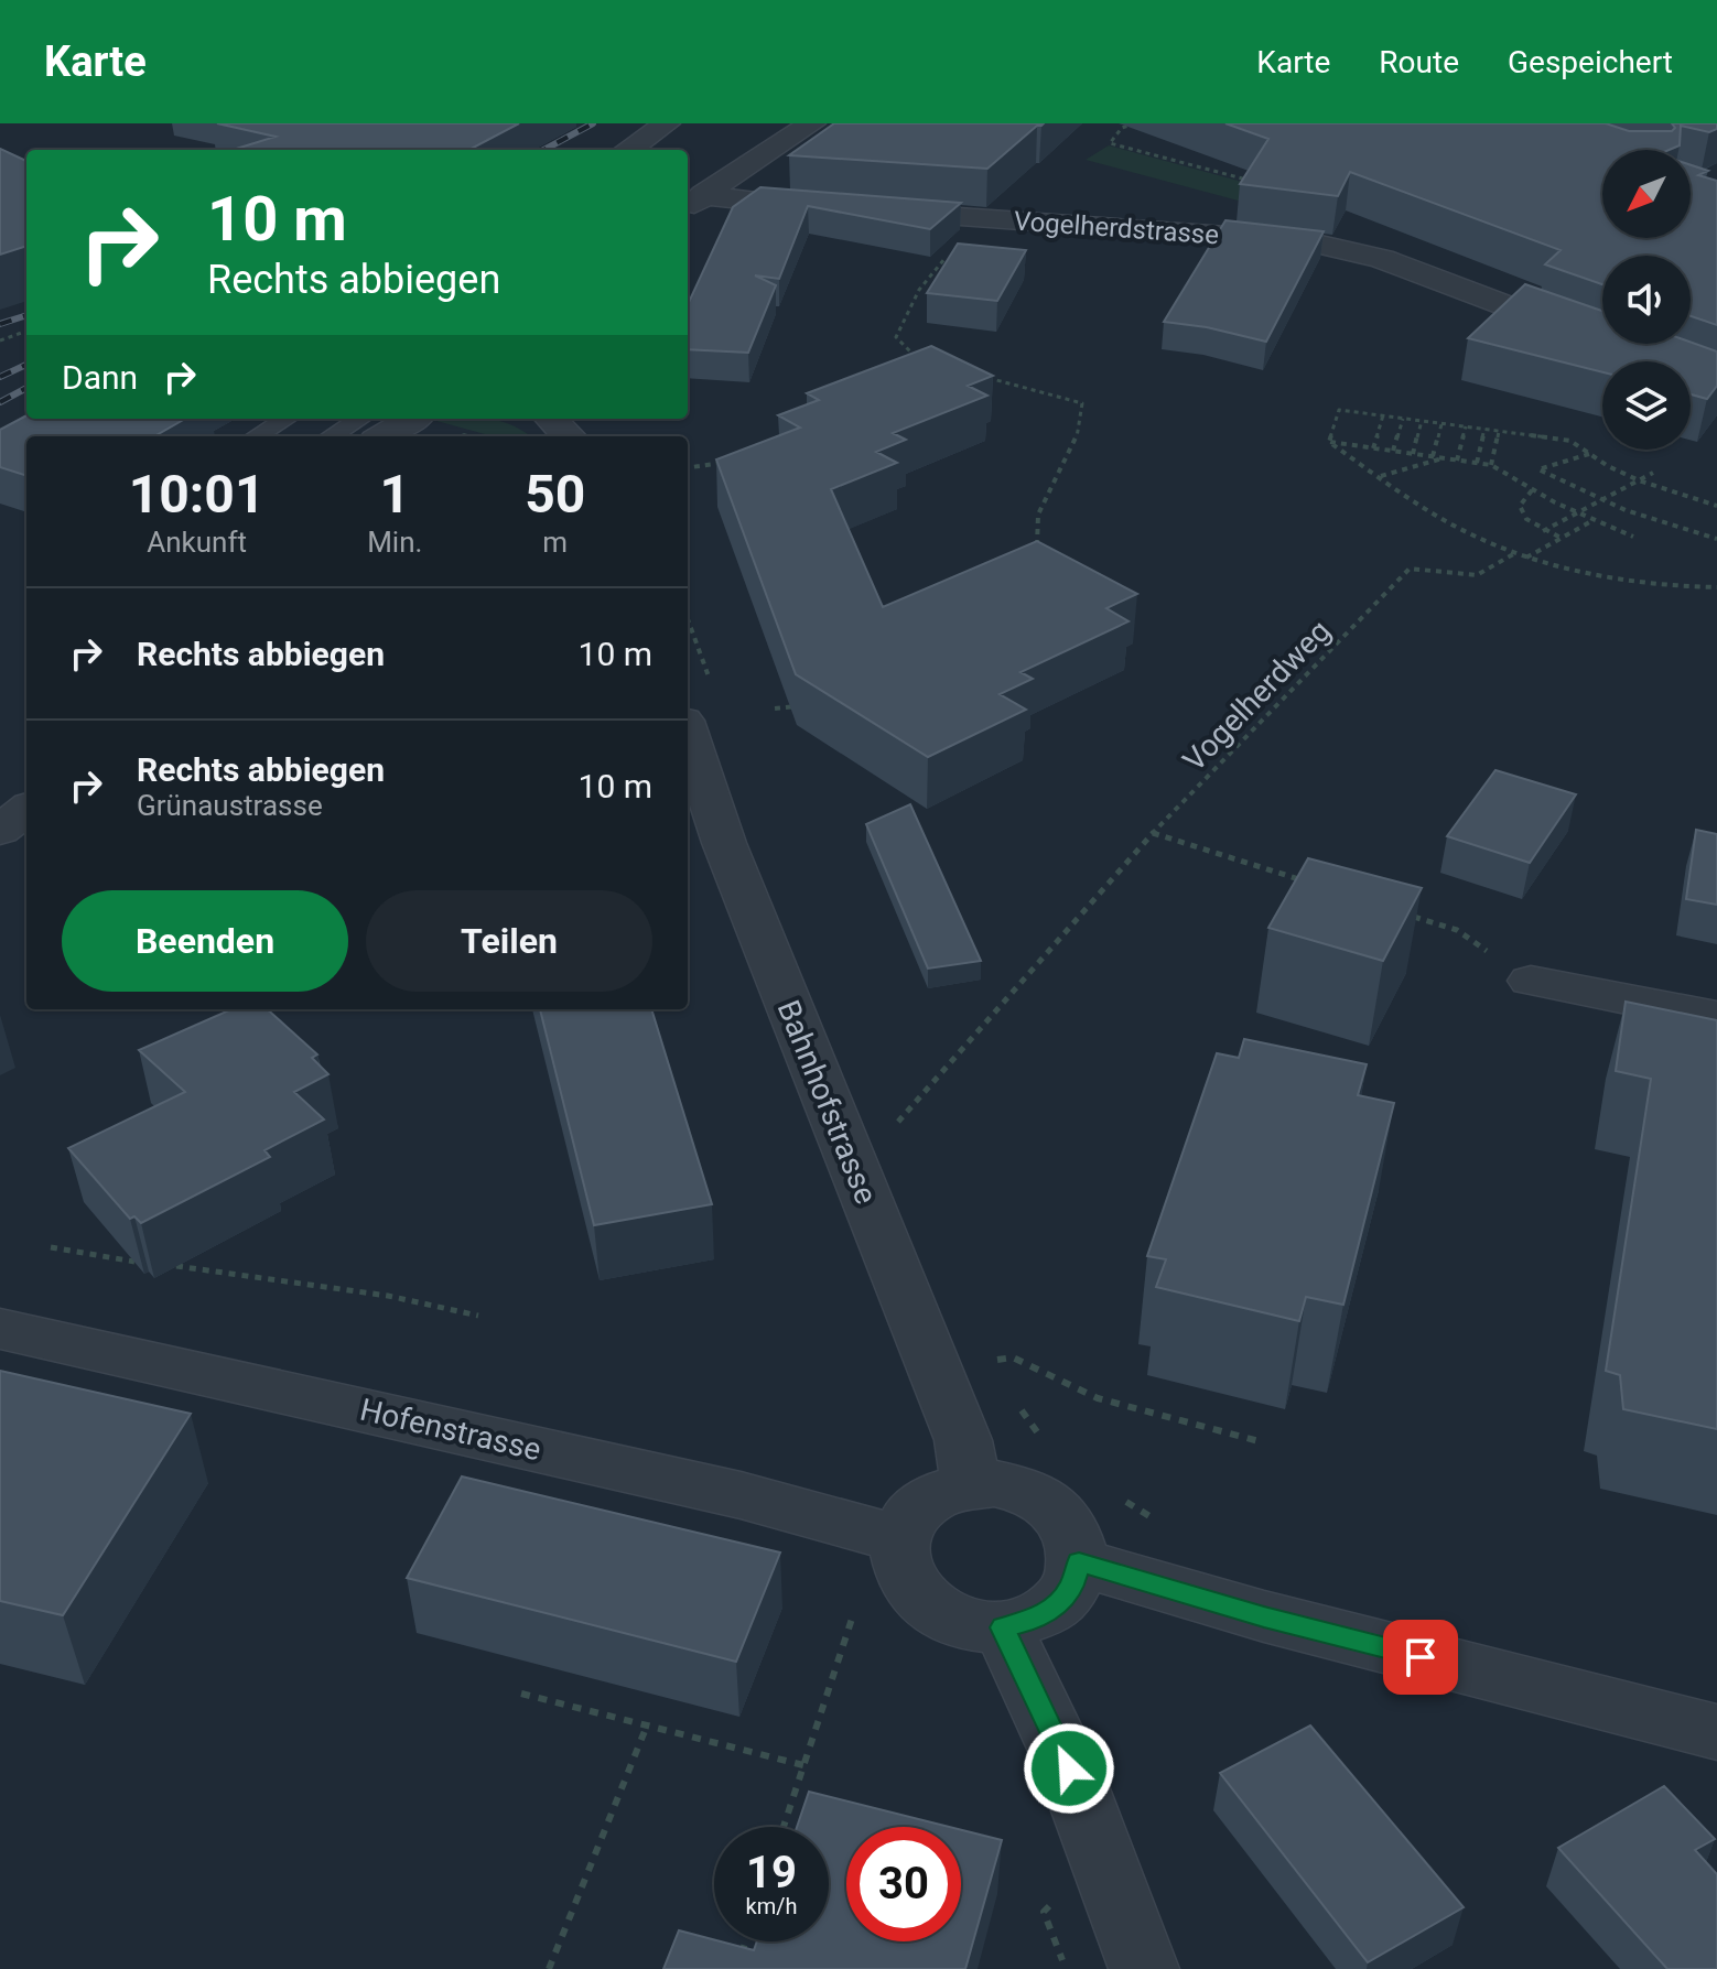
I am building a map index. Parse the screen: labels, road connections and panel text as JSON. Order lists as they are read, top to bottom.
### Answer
{
  "streets": {
    "street": ["Vogelherdstrasse", "Bahnhofstrasse", "Hofenstrasse"],
    "path": ["Vogelherdweg"]
  },
  "crossings": [
    ["Bahnhofstrasse", "Hofenstrasse"]
  ],
  "north": "bottom left",
  "page": {
    "header": "Karte",
    "nav": ["Karte", "Route", "Gespeichert"],
    "turn": ["10 m", "Rechts abbiegen"],
    "then": "Dann",
    "eta": [
      "10:01",
      "Ankunft",
      "1",
      "Min.",
      "50",
      "m"
    ],
    "list": [
      {
        "name": "Rechts abbiegen",
        "value": "10 m"
      },
      {
        "name": "Rechts abbiegen",
        "note": "Grünaustrasse",
        "value": "10 m"
      }
    ],
    "buttons": ["Beenden", "Teilen"],
    "speed": "19 km/h",
    "limit": "30"
  }
}
